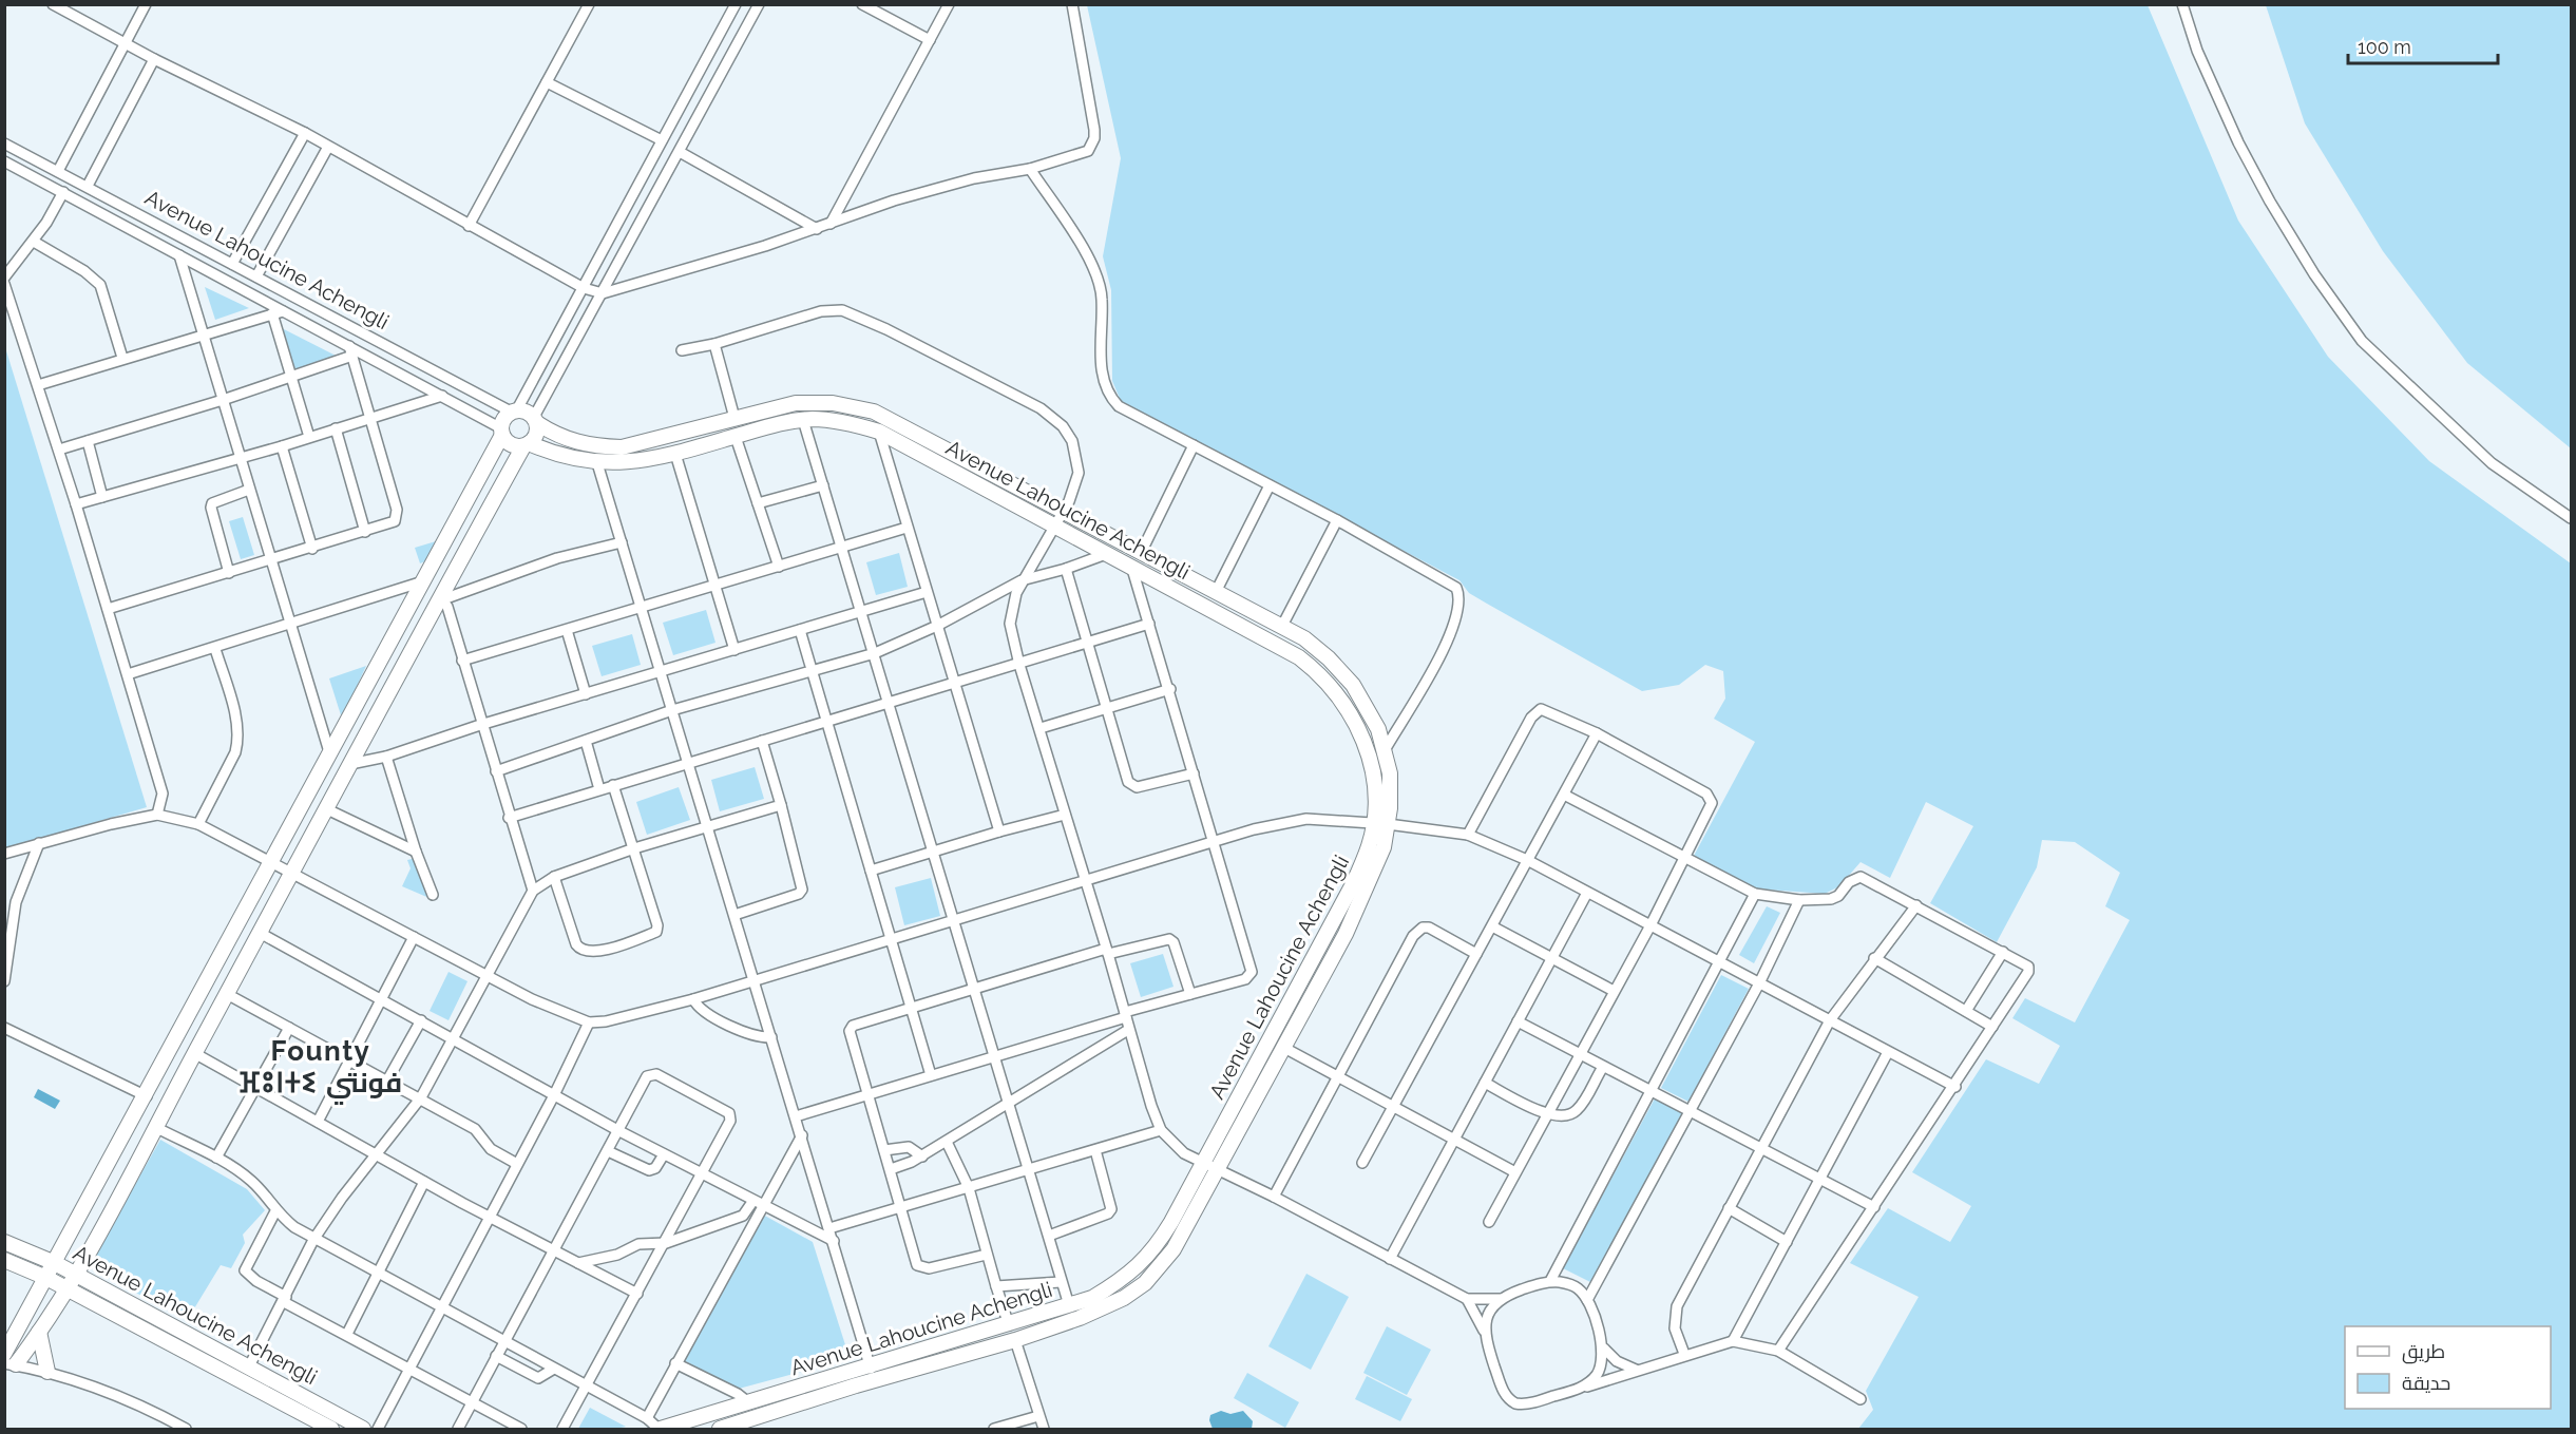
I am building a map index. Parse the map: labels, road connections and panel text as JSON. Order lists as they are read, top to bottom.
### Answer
{
  "streets": {
    "street": ["Avenue Lahoucine Achengli"]
  },
  "districts": ["Founty ⴼⵓⵏⵜⵉ فونتي"],
  "legend": ["طريق", "حديقة"],
  "scale_bar": "100 m"
}
